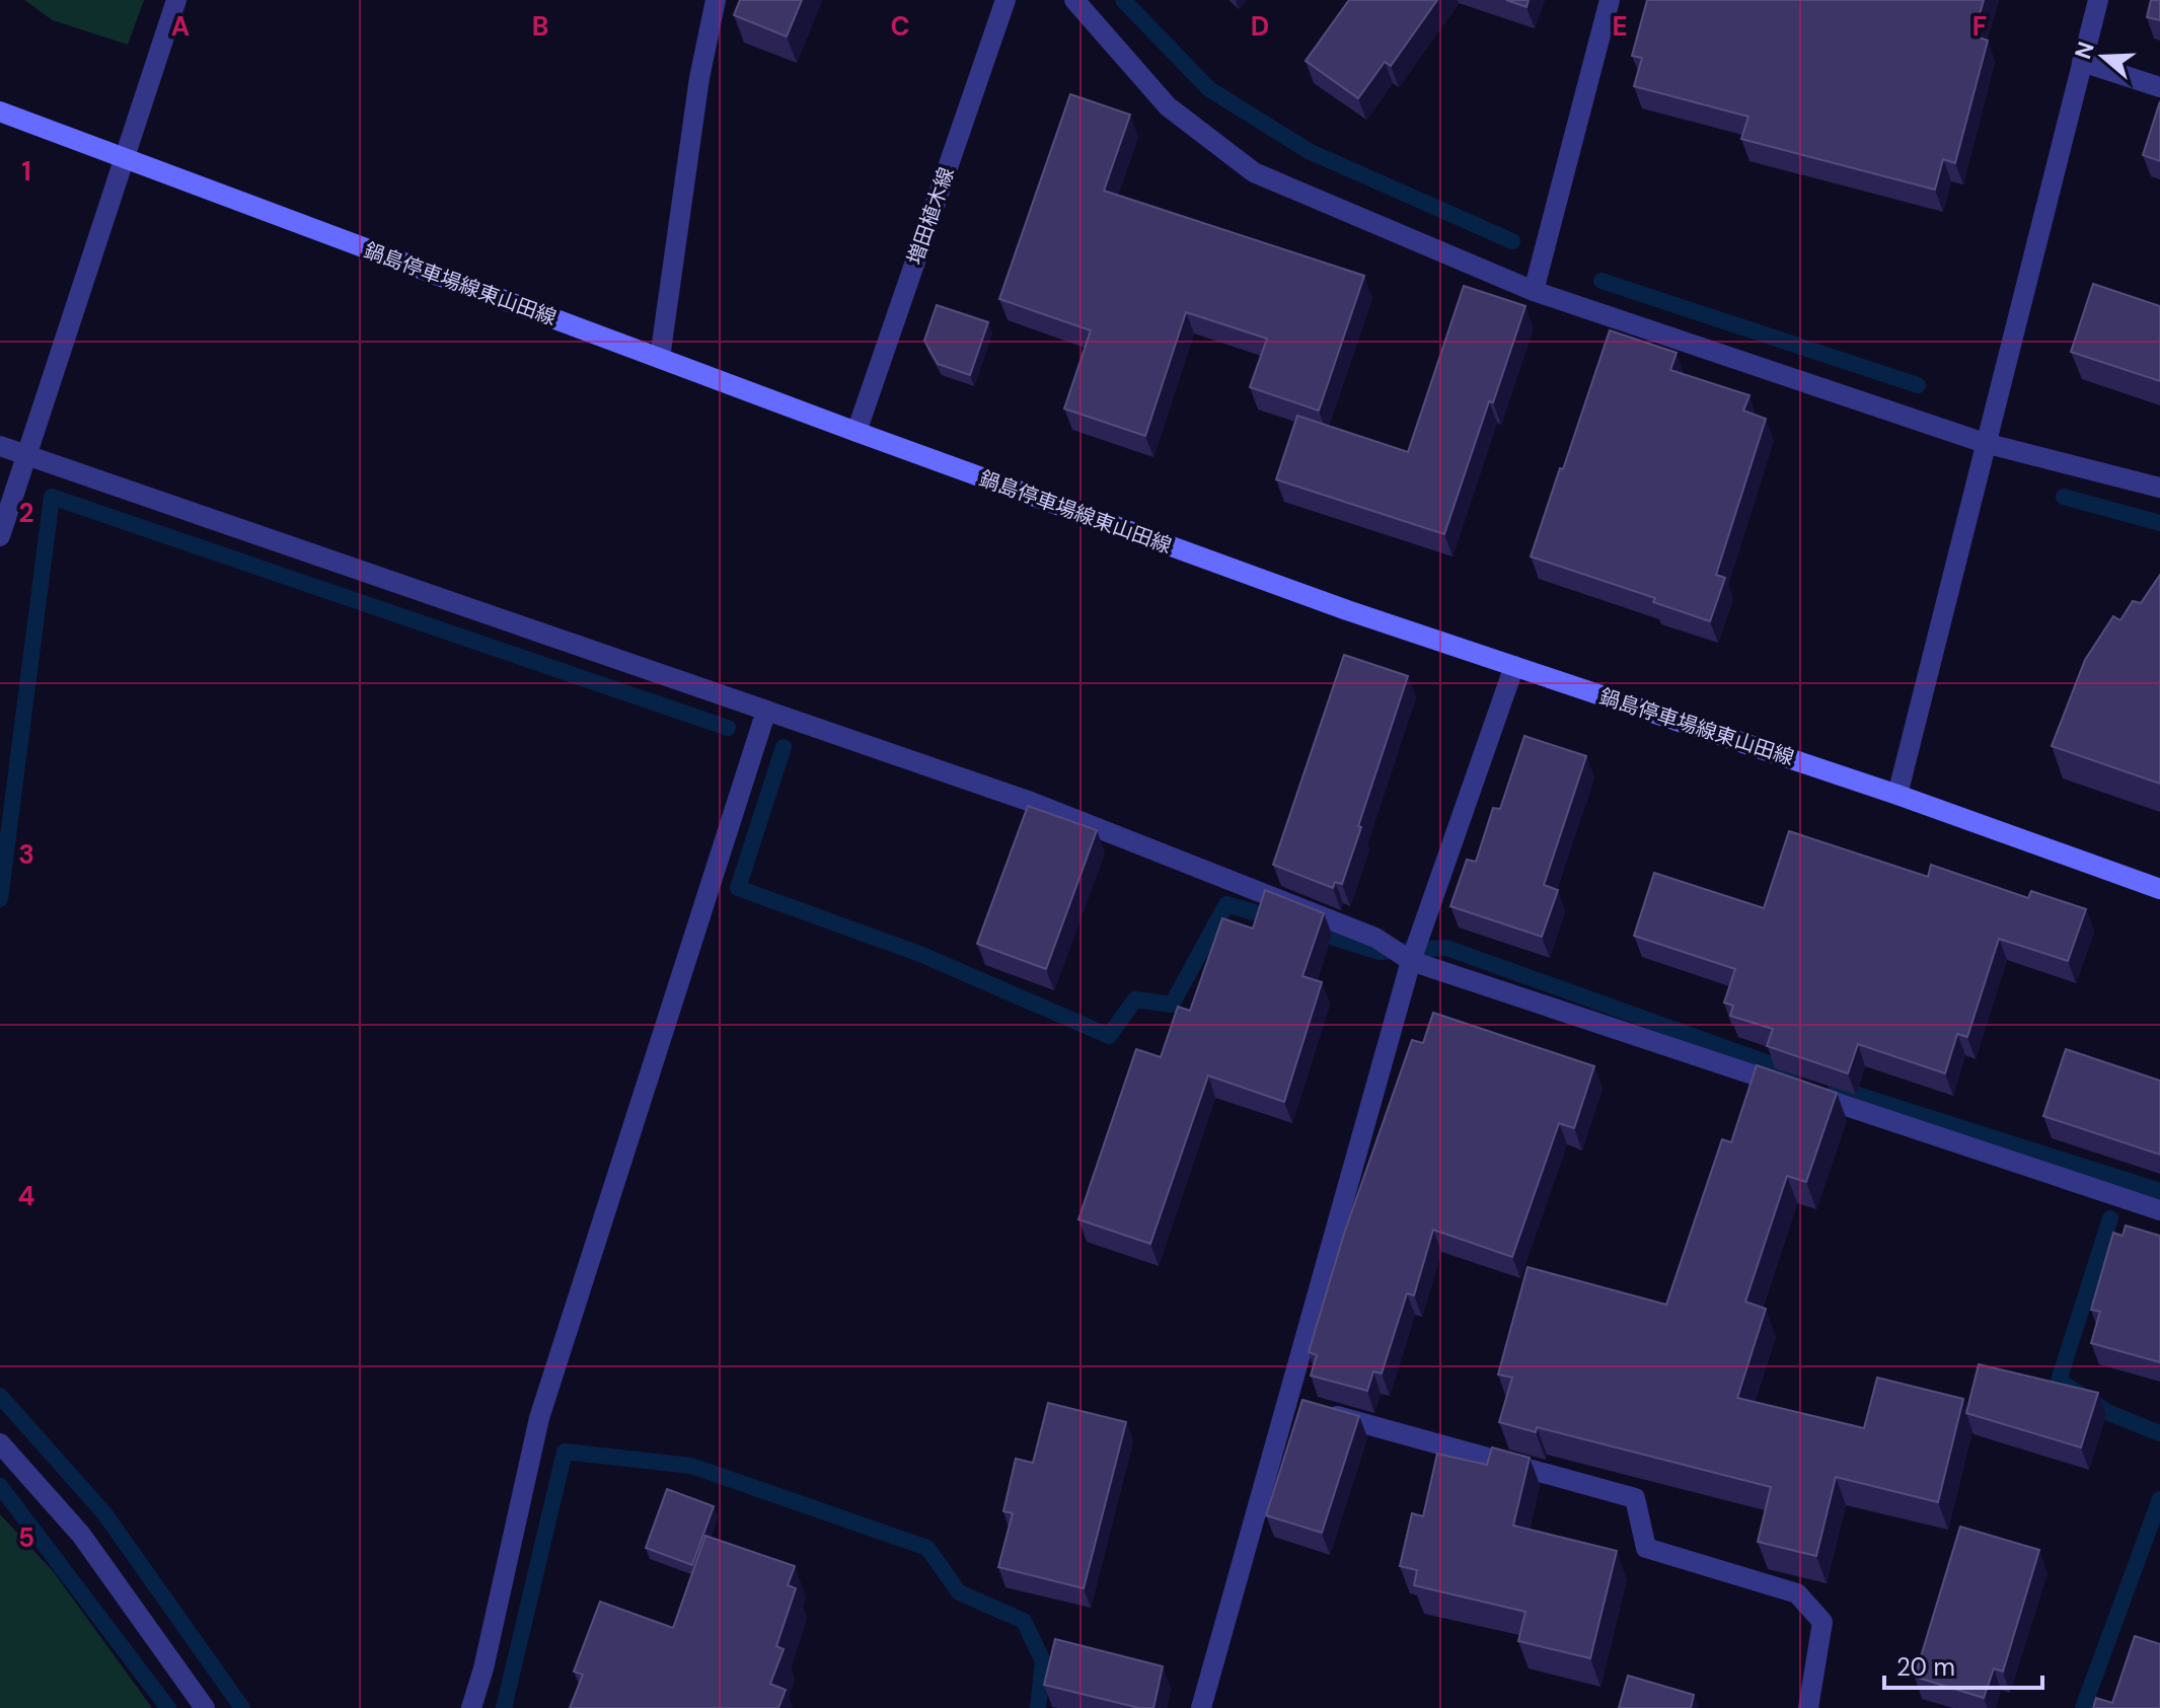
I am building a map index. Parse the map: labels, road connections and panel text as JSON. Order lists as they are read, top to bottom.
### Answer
{
  "streets": {
    "main road": ["鍋島停車場線東山田線"],
    "street": ["増田植木線"]
  },
  "crossings": [
    ["増田植木線", "鍋島停車場線東山田線"]
  ],
  "scale_bar": "20 m",
  "north": "left",
  "grid": {
    "columns": [
      "A",
      "B",
      "C",
      "D",
      "E",
      "F"
    ],
    "rows": [
      "1",
      "2",
      "3",
      "4",
      "5"
    ]
  }
}
